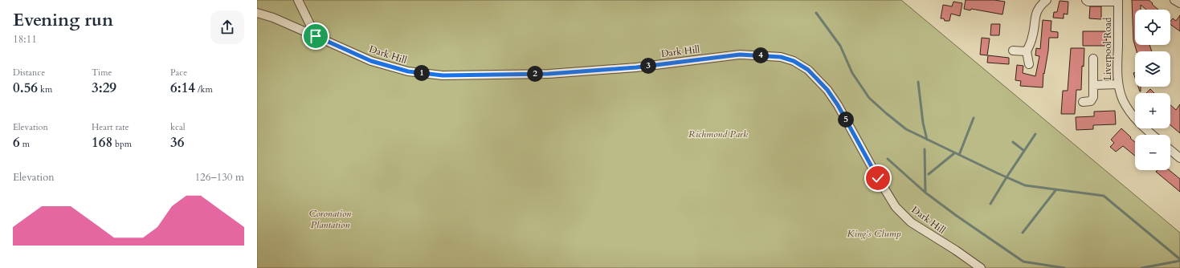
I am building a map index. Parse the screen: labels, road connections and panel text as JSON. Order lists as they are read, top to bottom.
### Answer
{
  "streets": {
    "street": ["Liverpool Road", "Dark Hill"]
  },
  "parks": ["Richmond Park", "Coronation Plantation", "King's Clump"],
  "page": {
    "heading": ["Evening run", "18:11"],
    "map_buttons": ["+", "−"],
    "pins": [
      "4",
      "3",
      "1",
      "2",
      "5"
    ],
    "stats": [
      ["Distance", "0.56 km"],
      ["Time", "3:29"],
      ["Pace", "6:14 /km"],
      ["Elevation", "6 m"],
      ["Heart rate", "168 bpm"],
      ["kcal", "36"]
    ],
    "chart": ["Elevation", "126–130 m"]
  }
}
